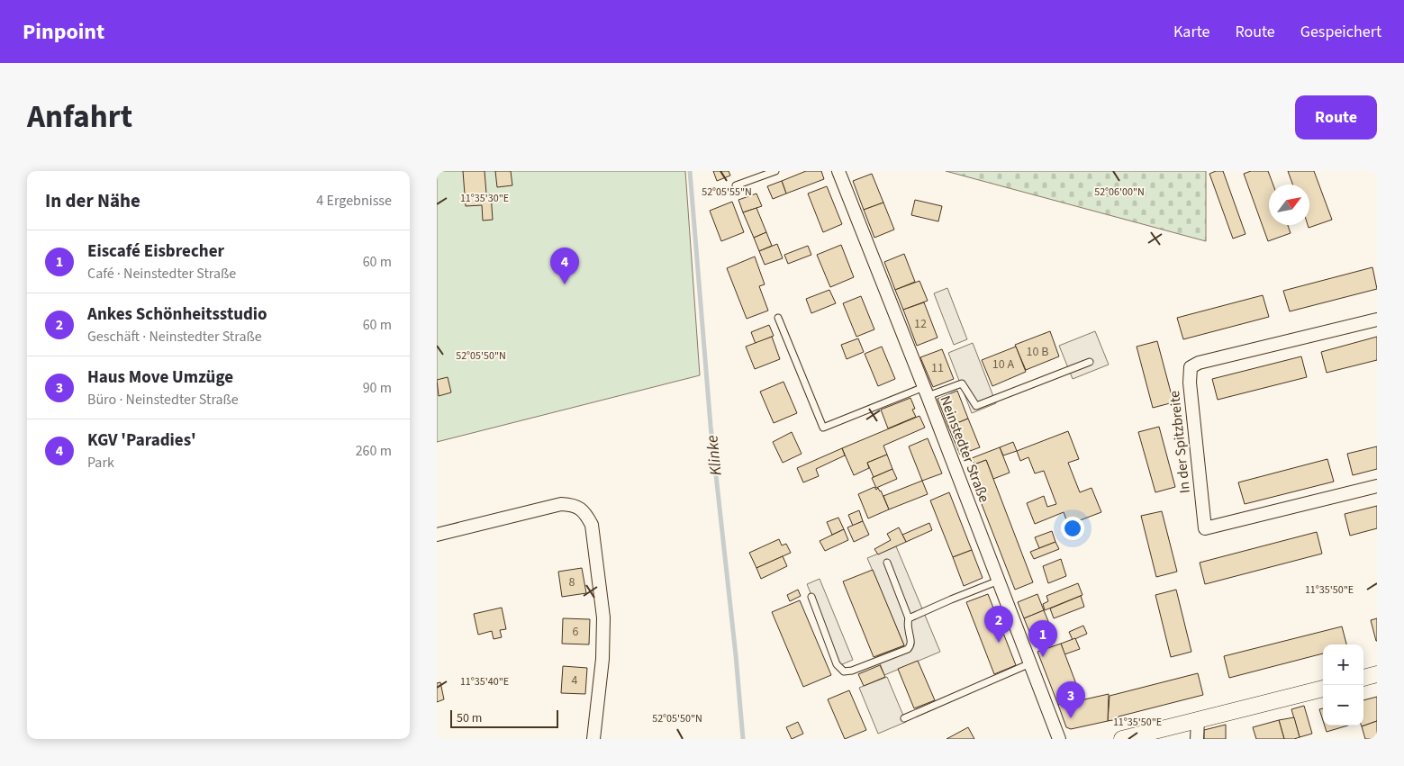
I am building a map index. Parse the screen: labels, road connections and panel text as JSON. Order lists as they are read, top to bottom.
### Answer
{
  "streets": {
    "street": ["In der Spitzbreite", "Neinstedter Straße"]
  },
  "water": ["Klinke"],
  "house_numbers": [
    "12",
    "10 B",
    "10 A",
    "11",
    "8",
    "6",
    "4"
  ],
  "scale_bar": "50 m",
  "north": "top right",
  "page": {
    "header": "Pinpoint",
    "nav": ["Karte", "Route", "Gespeichert"],
    "title": "Anfahrt",
    "buttons": "Route",
    "heading": ["In der Nähe", "4 Ergebnisse"],
    "list": [
      {
        "mark": "1",
        "name": "Eiscafé Eisbrecher",
        "note": "Café · Neinstedter Straße",
        "value": "60 m"
      },
      {
        "mark": "2",
        "name": "Ankes Schönheitsstudio",
        "note": "Geschäft · Neinstedter Straße",
        "value": "60 m"
      },
      {
        "mark": "3",
        "name": "Haus Move Umzüge",
        "note": "Büro · Neinstedter Straße",
        "value": "90 m"
      },
      {
        "mark": "4",
        "name": "KGV 'Paradies'",
        "note": "Park",
        "value": "260 m"
      }
    ],
    "pins": [
      "4",
      "2",
      "1",
      "3"
    ],
    "map_buttons": ["+", "−"],
    "scale": "50 m"
  },
  "coordinates": [
    "52°05'55\"N",
    "52°06'00\"N",
    "11°35'30\"E",
    "52°05'50\"N",
    "11°35'50\"E",
    "11°35'40\"E"
  ]
}
